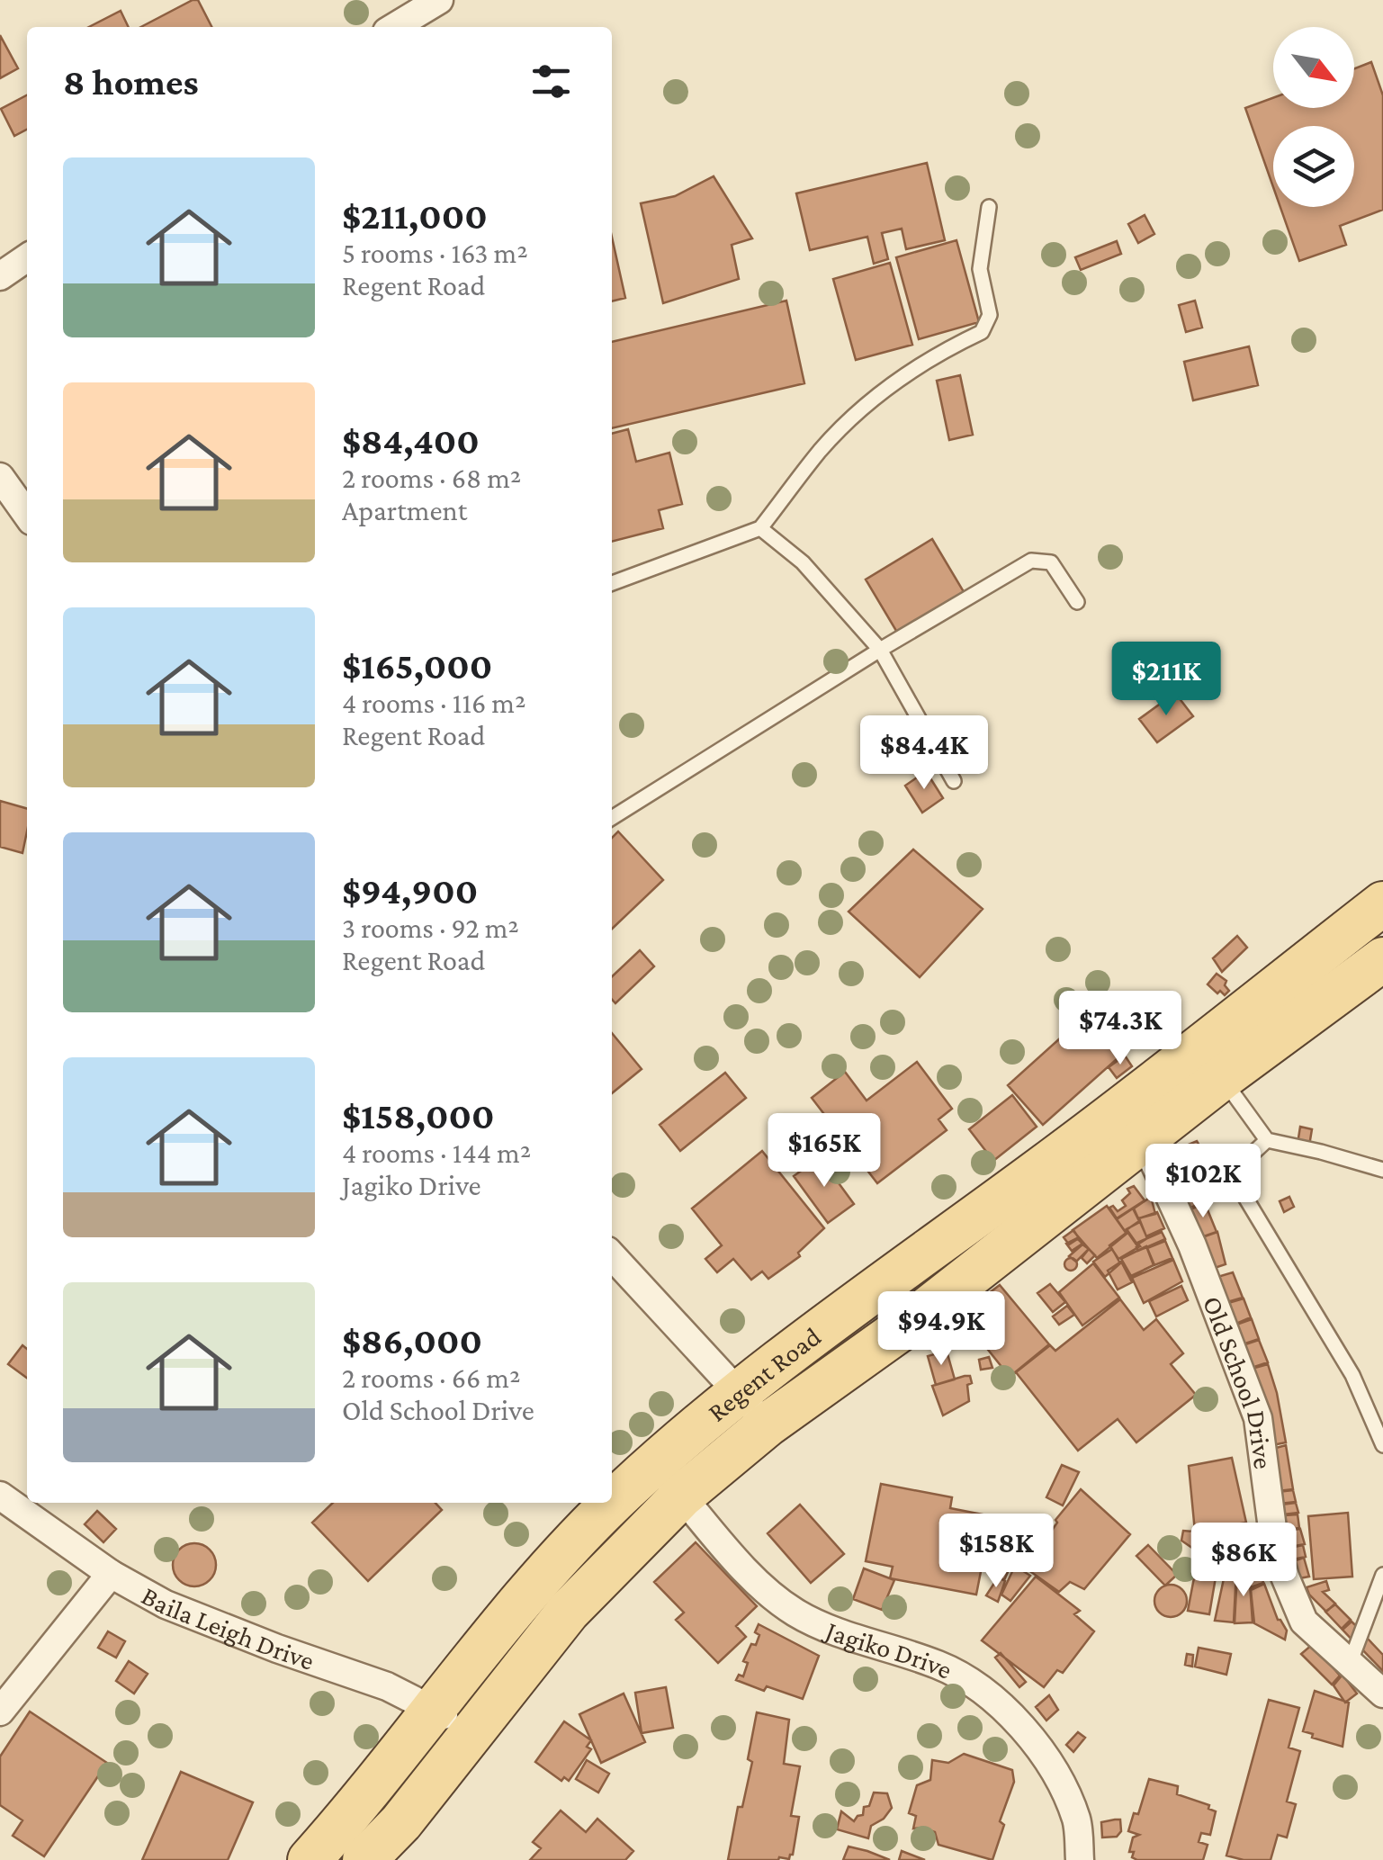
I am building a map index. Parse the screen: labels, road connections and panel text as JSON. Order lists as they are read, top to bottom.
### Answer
{
  "streets": {
    "main road": ["Regent Road"],
    "street": ["Old School Drive", "Baila Leigh Drive", "Jagiko Drive"]
  },
  "crossings": [
    ["Regent Road", "Old School Drive"],
    ["Regent Road", "Baila Leigh Drive"],
    ["Regent Road", "Jagiko Drive"]
  ],
  "north": "bottom right",
  "page": {
    "heading": "8 homes",
    "list": [
      {
        "name": "$211,000",
        "note": "5 rooms · 163 m² · Regent Road"
      },
      {
        "name": "$84,400",
        "note": "2 rooms · 68 m² · Apartment"
      },
      {
        "name": "$165,000",
        "note": "4 rooms · 116 m² · Regent Road"
      },
      {
        "name": "$94,900",
        "note": "3 rooms · 92 m² · Regent Road"
      },
      {
        "name": "$158,000",
        "note": "4 rooms · 144 m² · Jagiko Drive"
      },
      {
        "name": "$86,000",
        "note": "2 rooms · 66 m² · Old School Drive"
      }
    ],
    "price": [
      "$211K",
      "$84.4K",
      "$74.3K",
      "$165K",
      "$102K",
      "$94.9K",
      "$158K",
      "$86K"
    ]
  }
}
